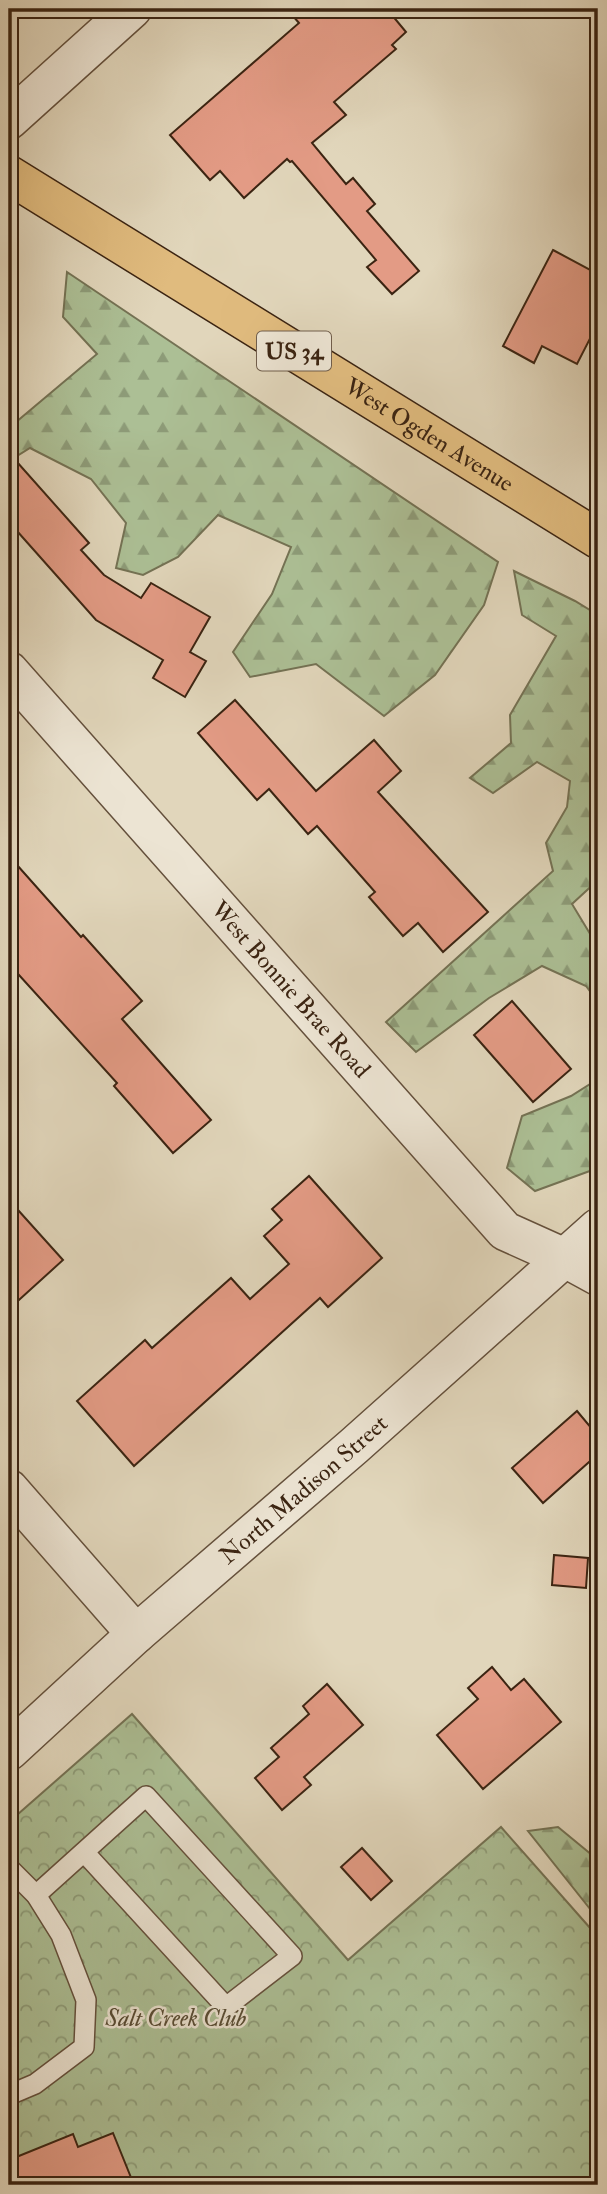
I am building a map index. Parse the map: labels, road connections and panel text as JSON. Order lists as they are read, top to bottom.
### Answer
{
  "streets": {
    "main road": ["US 34", "West Ogden Avenue"],
    "street": ["West Bonnie Brae Road", "North Madison Street"]
  },
  "crossings": [
    ["West Bonnie Brae Road", "North Madison Street"]
  ],
  "parks": ["Salt Creek Club"]
}
